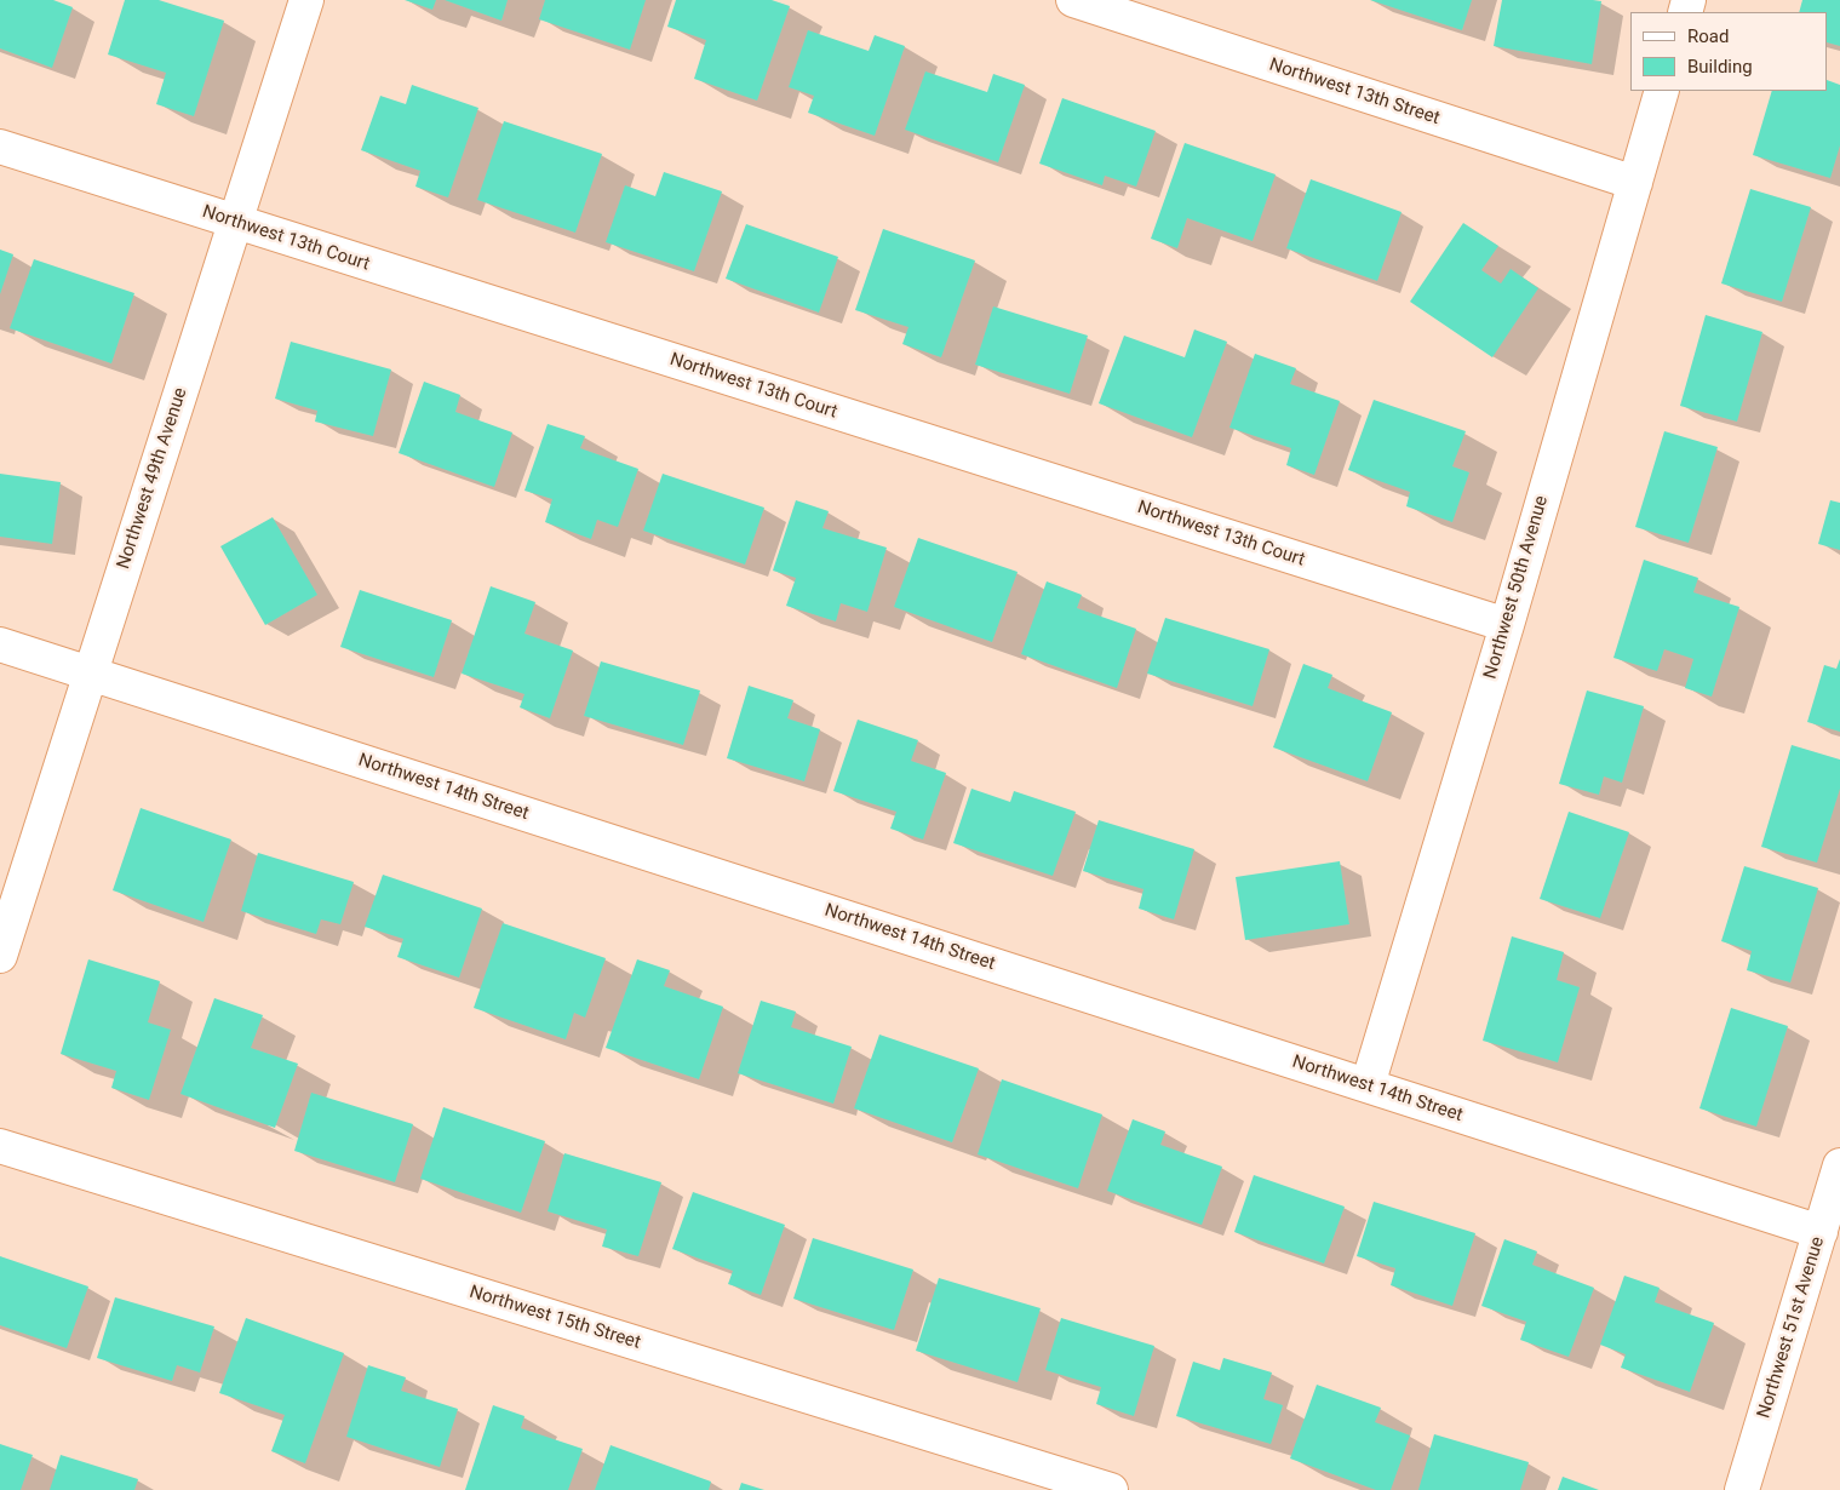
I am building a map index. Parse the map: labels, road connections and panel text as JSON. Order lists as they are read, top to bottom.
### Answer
{
  "streets": {
    "street": [
      "Northwest 13th Street",
      "Northwest 13th Court",
      "Northwest 49th Avenue",
      "Northwest 50th Avenue",
      "Northwest 14th Street",
      "Northwest 15th Street",
      "Northwest 51st Avenue"
    ]
  },
  "crossings": [
    ["Northwest 13th Street", "Northwest 50th Avenue"],
    ["Northwest 13th Court", "Northwest 49th Avenue"],
    ["Northwest 13th Court", "Northwest 50th Avenue"],
    ["Northwest 49th Avenue", "Northwest 14th Street"],
    ["Northwest 50th Avenue", "Northwest 14th Street"],
    ["Northwest 14th Street", "Northwest 51st Avenue"]
  ],
  "legend": ["Road", "Building"]
}
